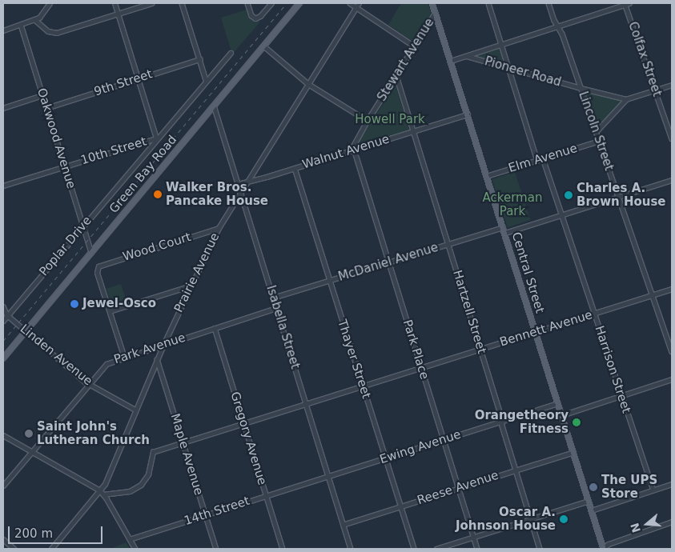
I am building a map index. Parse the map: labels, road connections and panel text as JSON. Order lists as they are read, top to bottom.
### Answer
{
  "streets": {
    "main road": ["Green Bay Road", "Central Street"],
    "street": [
      "Colfax Street",
      "Stewart Avenue",
      "Pioneer Road",
      "9th Street",
      "Lincoln Street",
      "Oakwood Avenue",
      "10th Street",
      "Walnut Avenue",
      "Elm Avenue",
      "Poplar Drive",
      "Wood Court",
      "McDaniel Avenue",
      "Prairie Avenue",
      "Hartzell Street",
      "Isabella Street",
      "Bennett Avenue",
      "Park Avenue",
      "Park Place",
      "Linden Avenue",
      "Thayer Street",
      "Harrison Street",
      "Gregory Avenue",
      "Ewing Avenue",
      "Maple Avenue",
      "Reese Avenue",
      "14th Street"
    ]
  },
  "crossings": [
    ["Stewart Avenue", "Walnut Avenue"],
    ["Stewart Avenue", "Central Street"],
    ["Stewart Avenue", "Hartzell Street"],
    ["Stewart Avenue", "Park Place"],
    ["Pioneer Road", "Lincoln Street"],
    ["9th Street", "Oakwood Avenue"],
    ["Lincoln Street", "Elm Avenue"],
    ["Lincoln Street", "Bennett Avenue"],
    ["Oakwood Avenue", "10th Street"],
    ["Oakwood Avenue", "Green Bay Road"],
    ["Oakwood Avenue", "Poplar Drive"],
    ["10th Street", "Poplar Drive"],
    ["Walnut Avenue", "Prairie Avenue"],
    ["Walnut Avenue", "Central Street"],
    ["Walnut Avenue", "Hartzell Street"],
    ["Walnut Avenue", "Isabella Street"],
    ["Walnut Avenue", "Park Place"],
    ["Walnut Avenue", "Thayer Street"],
    ["Elm Avenue", "Central Street"],
    ["Elm Avenue", "Harrison Street"],
    ["Green Bay Road", "Isabella Street"],
    ["Green Bay Road", "Linden Avenue"],
    ["Poplar Drive", "Linden Avenue"],
    ["Wood Court", "Prairie Avenue"],
    ["McDaniel Avenue", "Central Street"],
    ["McDaniel Avenue", "Hartzell Street"],
    ["McDaniel Avenue", "Isabella Street"],
    ["McDaniel Avenue", "Park Place"],
    ["McDaniel Avenue", "Thayer Street"],
    ["Prairie Avenue", "Isabella Street"],
    ["Prairie Avenue", "Park Avenue"],
    ["Prairie Avenue", "Linden Avenue"],
    ["Prairie Avenue", "Maple Avenue"],
    ["Central Street", "Bennett Avenue"],
    ["Central Street", "Ewing Avenue"],
    ["Central Street", "Reese Avenue"],
    ["Hartzell Street", "Bennett Avenue"],
    ["Hartzell Street", "Ewing Avenue"],
    ["Hartzell Street", "Reese Avenue"],
    ["Isabella Street", "Bennett Avenue"],
    ["Isabella Street", "Park Avenue"],
    ["Isabella Street", "Ewing Avenue"],
    ["Isabella Street", "Reese Avenue"],
    ["Isabella Street", "14th Street"],
    ["Bennett Avenue", "Park Place"],
    ["Bennett Avenue", "Thayer Street"],
    ["Bennett Avenue", "Harrison Street"],
    ["Bennett Avenue", "Gregory Avenue"],
    ["Bennett Avenue", "Maple Avenue"],
    ["Park Avenue", "Linden Avenue"],
    ["Park Avenue", "Gregory Avenue"],
    ["Park Place", "Ewing Avenue"],
    ["Park Place", "Reese Avenue"],
    ["Thayer Street", "Ewing Avenue"],
    ["Thayer Street", "Reese Avenue"],
    ["Gregory Avenue", "14th Street"],
    ["Ewing Avenue", "14th Street"],
    ["Maple Avenue", "14th Street"]
  ],
  "parks": ["Howell Park", "Ackerman Park"],
  "places": [
    "Walker Bros. Pancake House",
    "Charles A. Brown House",
    "Jewel-Osco",
    "Orangetheory Fitness",
    "Saint John's Lutheran Church",
    "The UPS Store",
    "Oscar A. Johnson House"
  ],
  "scale_bar": "200 m",
  "north": "left"
}
